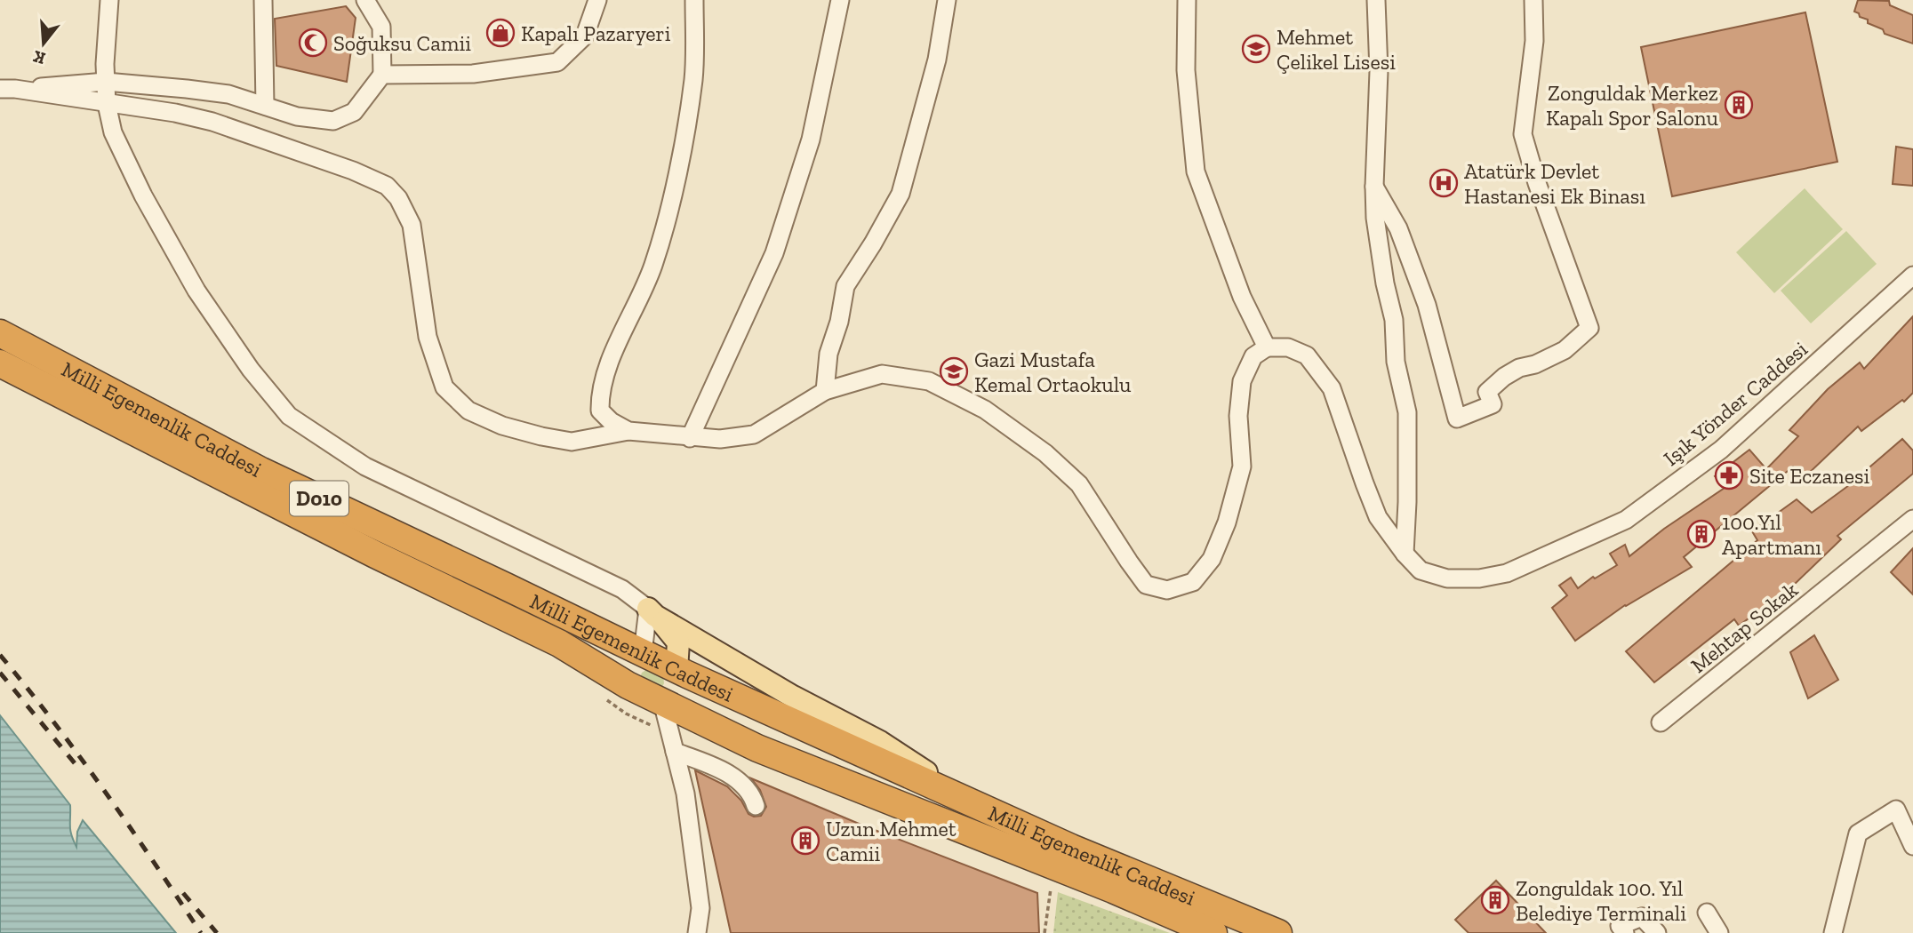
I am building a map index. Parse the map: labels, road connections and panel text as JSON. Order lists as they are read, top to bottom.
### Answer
{
  "streets": {
    "highway": ["Milli Egemenlik Caddesi", "D010"],
    "street": ["Işık Yönder Caddesi", "Mehtap Sokak"]
  },
  "places": {
    "shop": ["Kapalı Pazaryeri"],
    "mosque": ["Soğuksu Camii"],
    "school or university": ["Mehmet Çelikel Lisesi", "Gazi Mustafa Kemal Ortaokulu"],
    "building": [
      "Zonguldak Merkez Kapalı Spor Salonu",
      "100.Yıl Apartmanı",
      "Uzun Mehmet Camii",
      "Zonguldak 100. Yıl Belediye Terminali"
    ],
    "hospital": ["Atatürk Devlet Hastanesi Ek Binası"],
    "pharmacy": ["Site Eczanesi"]
  },
  "north": "bottom"
}
